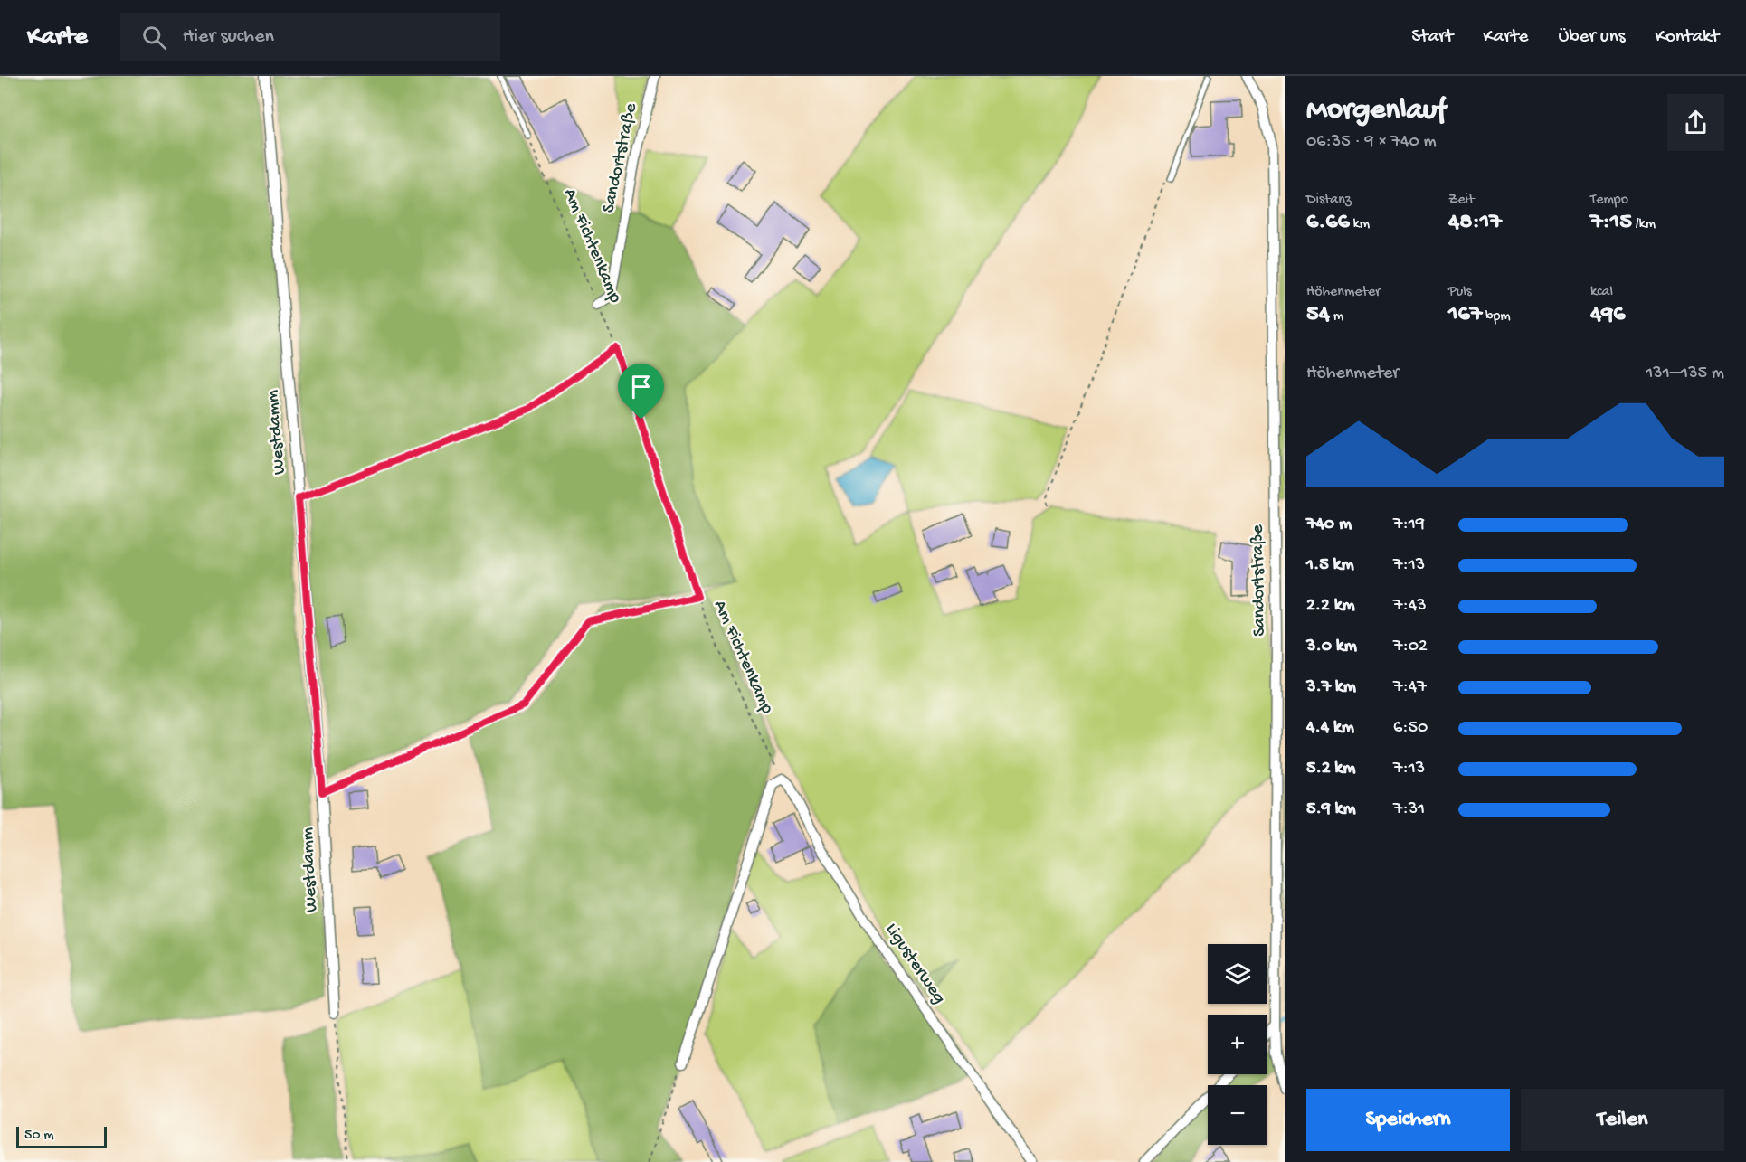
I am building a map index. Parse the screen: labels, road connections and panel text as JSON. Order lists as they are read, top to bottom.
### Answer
{
  "streets": {
    "street": ["Sandortstraße", "Westdamm", "Ligusterweg"],
    "path": ["Am Fichtenkamp"]
  },
  "crossings": [
    ["Sandortstraße", "Am Fichtenkamp"],
    ["Am Fichtenkamp", "Ligusterweg"]
  ],
  "scale_bar": "50 m",
  "page": {
    "header": "Karte",
    "search": "Hier suchen",
    "nav": [
      "Start",
      "Karte",
      "Über uns",
      "Kontakt"
    ],
    "heading": ["Morgenlauf", "06:35 · 9 × 740 m"],
    "stats": [
      ["Distanz", "6.66 km"],
      ["Zeit", "48:17"],
      ["Tempo", "7:15 /km"],
      ["Höhenmeter", "54 m"],
      ["Puls", "167 bpm"],
      ["kcal", "496"]
    ],
    "chart": ["Höhenmeter", "131–135 m"],
    "list": [
      {
        "name": "740 m",
        "note": "7:19"
      },
      {
        "name": "1.5 km",
        "note": "7:13"
      },
      {
        "name": "2.2 km",
        "note": "7:43"
      },
      {
        "name": "3.0 km",
        "note": "7:02"
      },
      {
        "name": "3.7 km",
        "note": "7:47"
      },
      {
        "name": "4.4 km",
        "note": "6:50"
      },
      {
        "name": "5.2 km",
        "note": "7:13"
      },
      {
        "name": "5.9 km",
        "note": "7:31"
      }
    ],
    "map_buttons": ["+", "−"],
    "buttons": ["Speichern", "Teilen"],
    "scale": "50 m"
  }
}
